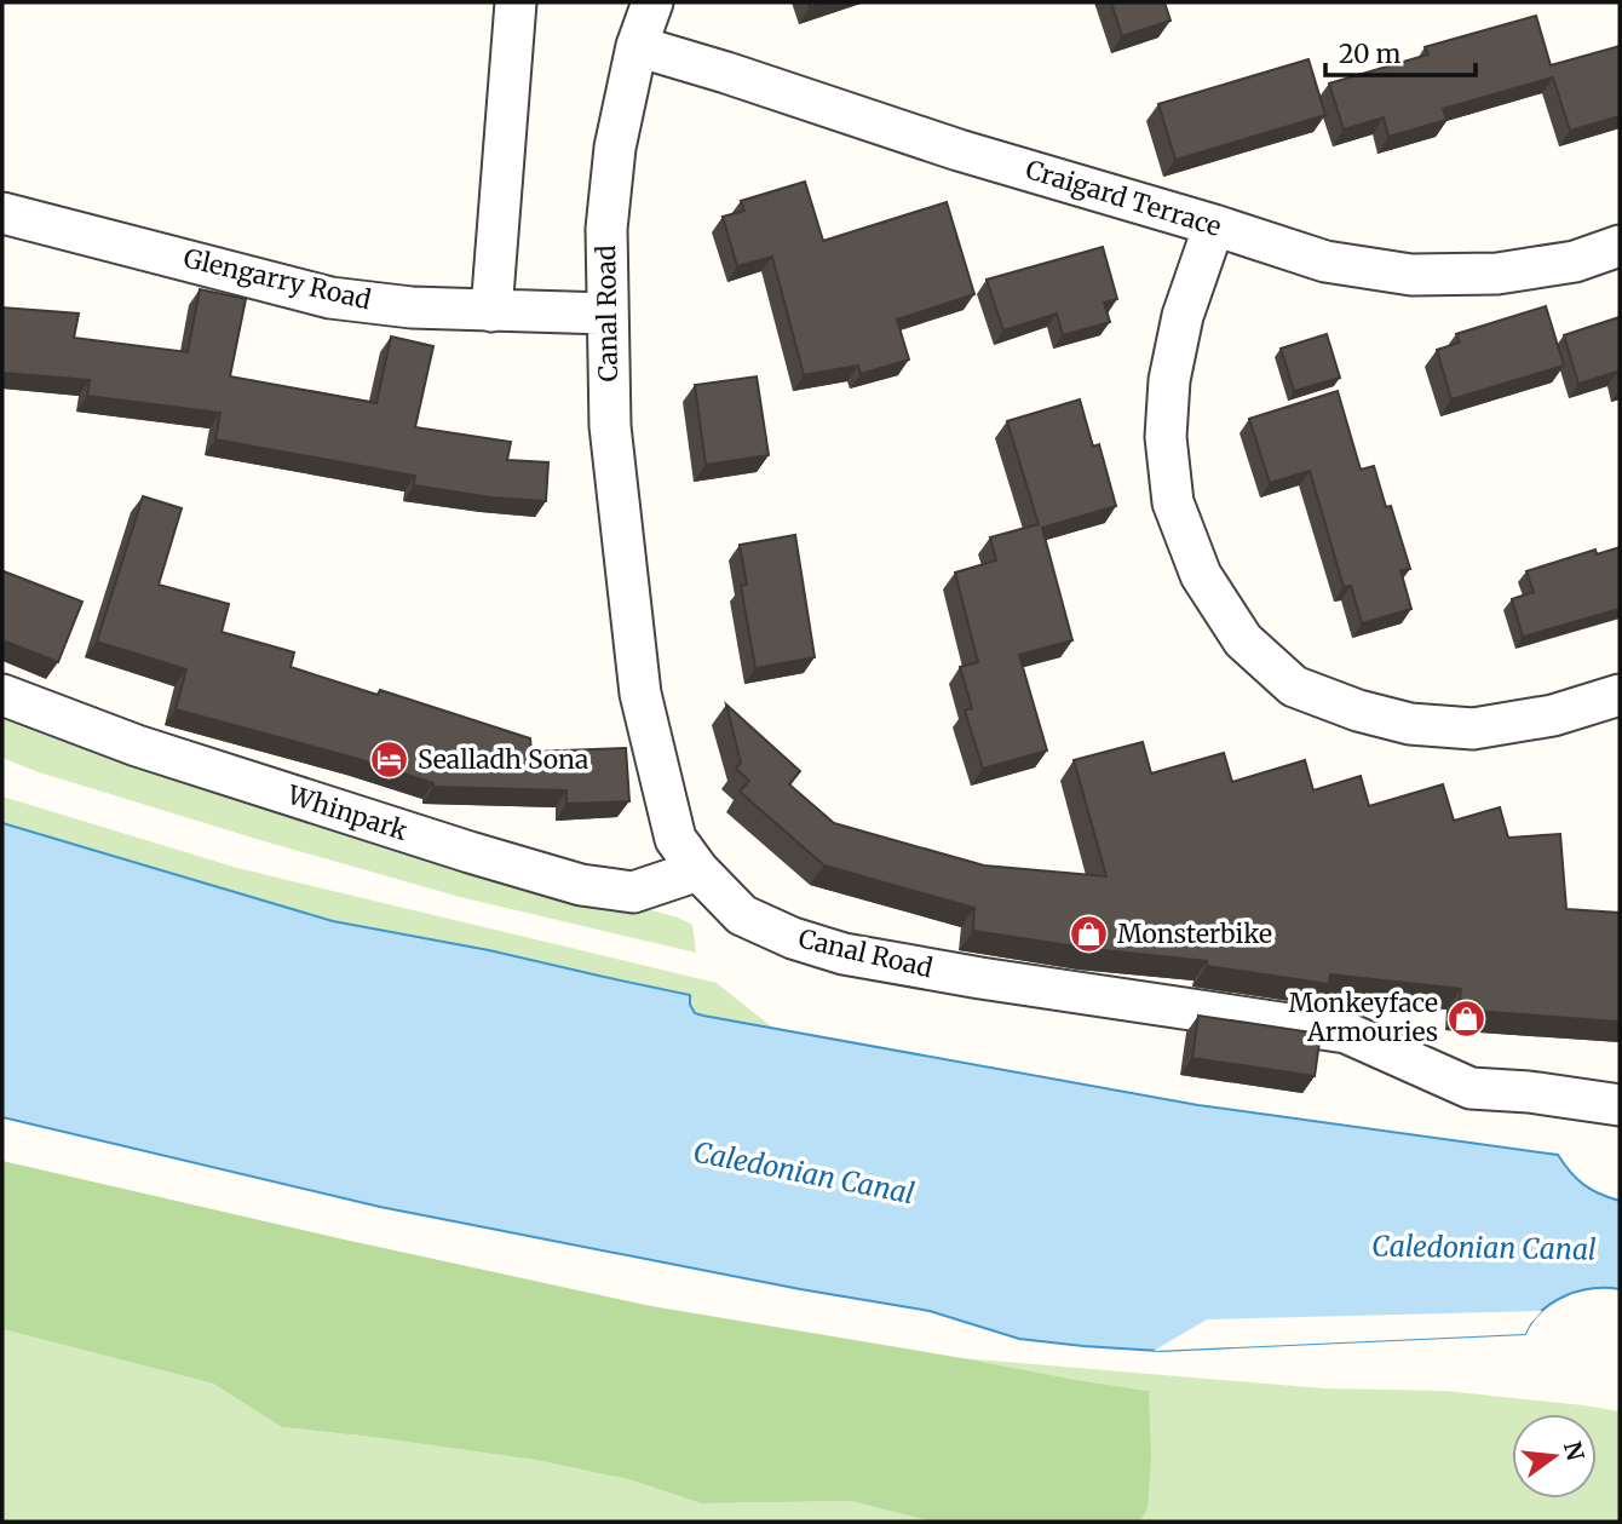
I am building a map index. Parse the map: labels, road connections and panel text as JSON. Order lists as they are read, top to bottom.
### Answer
{
  "streets": {
    "street": [
      "Craigard Terrace",
      "Glengarry Road",
      "Canal Road",
      "Whinpark"
    ]
  },
  "crossings": [
    ["Craigard Terrace", "Canal Road"],
    ["Glengarry Road", "Canal Road"],
    ["Canal Road", "Whinpark"]
  ],
  "water": ["Caledonian Canal"],
  "places": {
    "hotel": ["Sealladh Sona"],
    "shop": ["Monsterbike", "Monkeyface Armouries"]
  },
  "scale_bar": "20 m",
  "north": "right"
}
